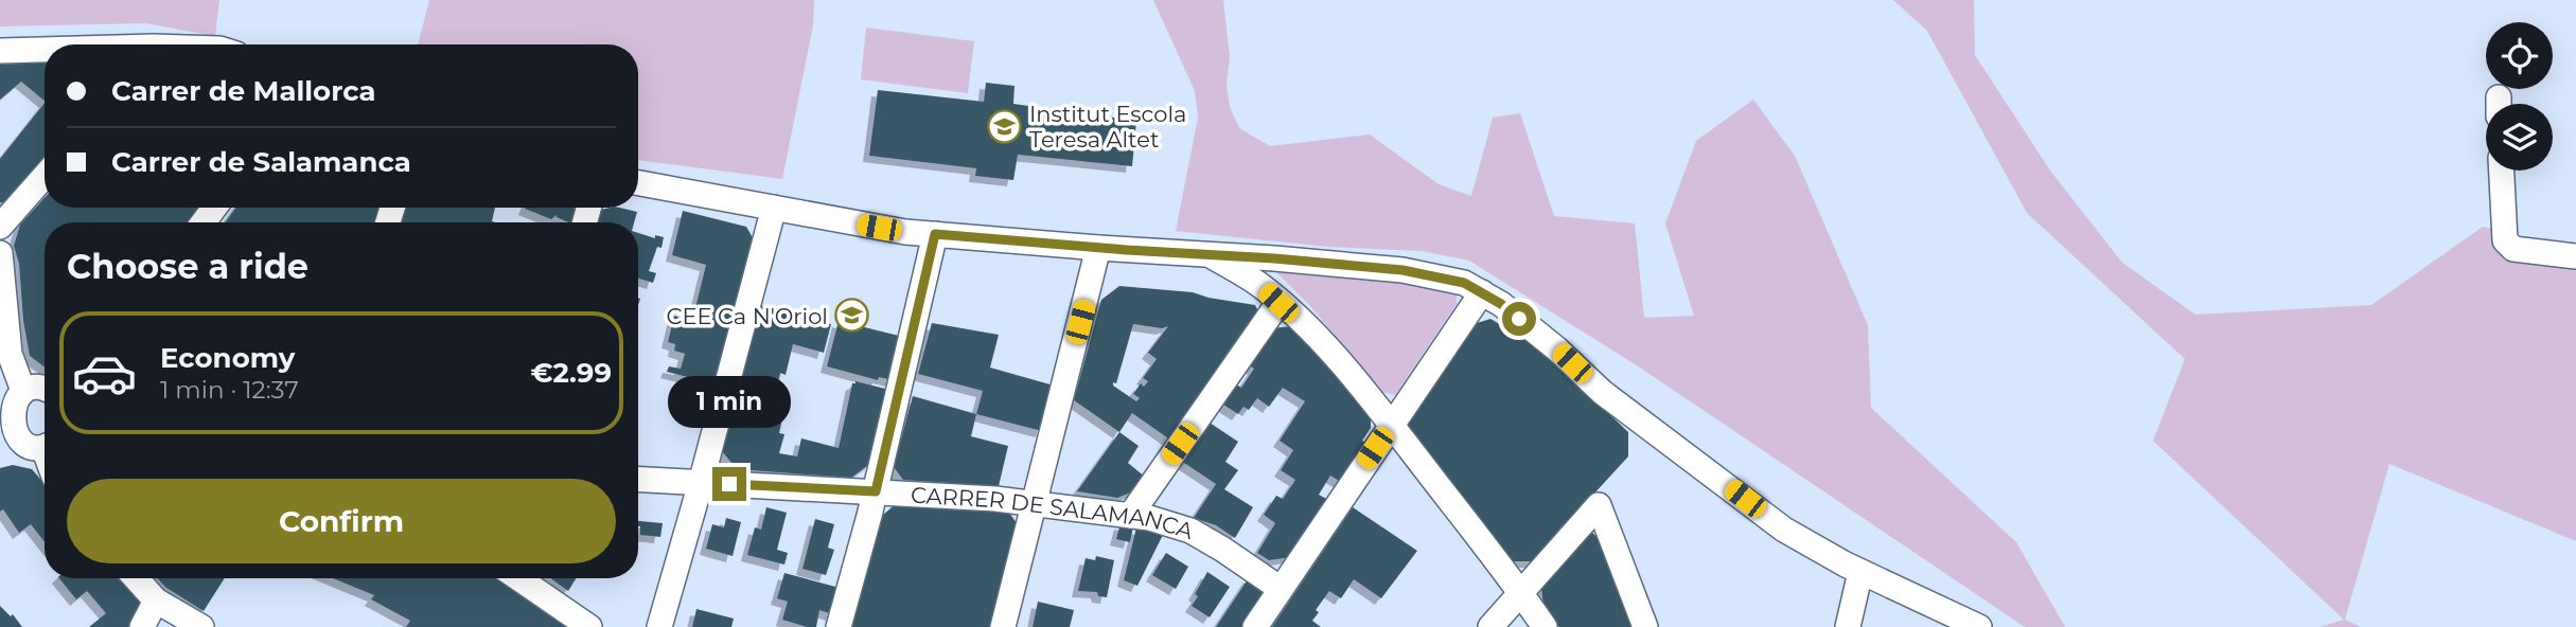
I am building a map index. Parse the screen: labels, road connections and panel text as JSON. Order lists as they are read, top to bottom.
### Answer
{
  "streets": {
    "street": ["CARRER DE SALAMANCA"]
  },
  "places": {
    "school or university": ["Institut Escola Teresa Altet", "CEE Ca N'Oriol"]
  },
  "page": {
    "banner": ["Carrer de Mallorca", "Carrer de Salamanca"],
    "heading": "Choose a ride",
    "list": [
      {
        "name": "Economy",
        "note": "1 min · 12:37",
        "value": "€2.99"
      }
    ],
    "bubble": "1 min",
    "buttons": "Confirm"
  }
}
